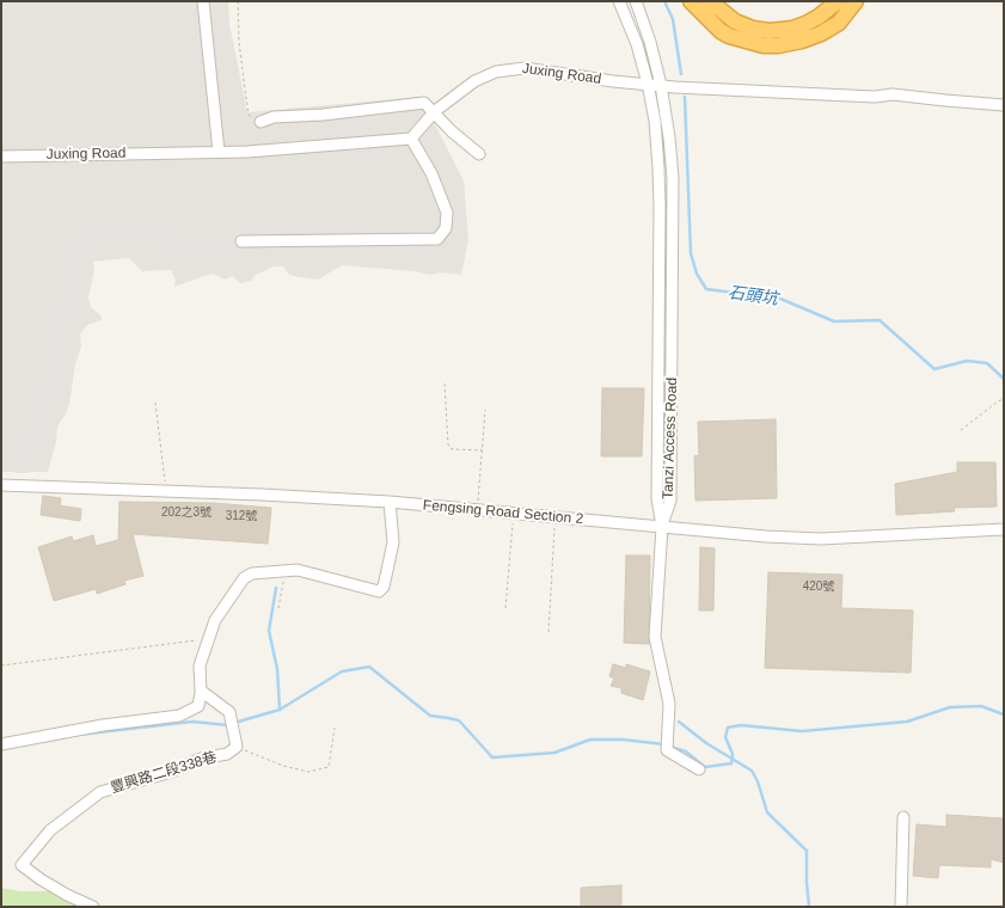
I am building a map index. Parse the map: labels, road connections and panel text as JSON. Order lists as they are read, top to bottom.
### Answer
{
  "streets": {
    "street": [
      "Juxing Road",
      "Tanzi Access Road",
      "Fengsing Road Section 2",
      "豐興路二段338巷"
    ]
  },
  "crossings": [
    ["Juxing Road", "Tanzi Access Road"],
    ["Tanzi Access Road", "Fengsing Road Section 2"]
  ],
  "water": ["石頭坑"],
  "house_numbers": ["202之3號", "312號", "420號"]
}
